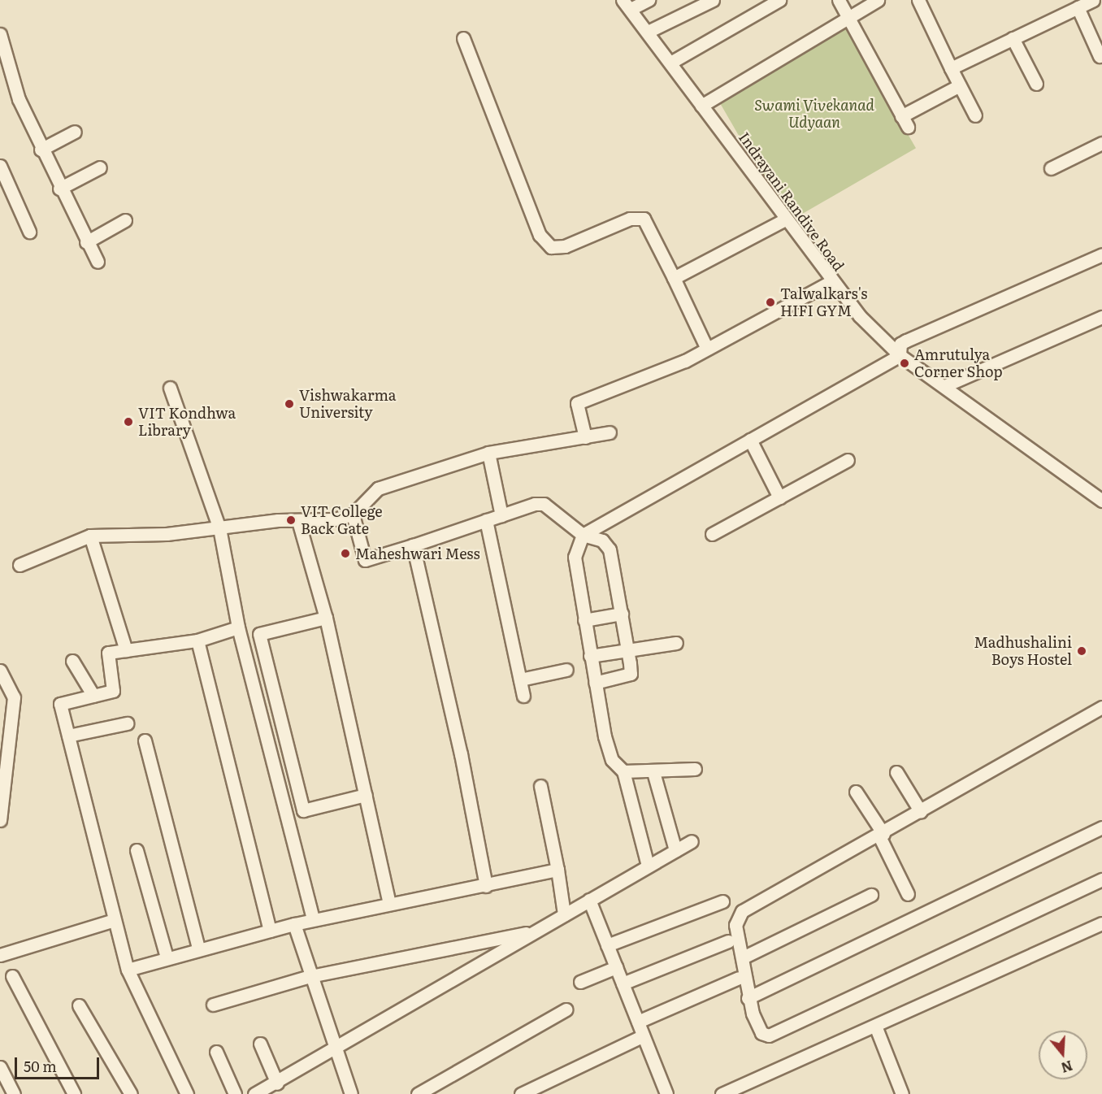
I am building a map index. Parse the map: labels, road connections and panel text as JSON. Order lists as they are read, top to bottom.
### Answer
{
  "streets": {
    "street": ["Indrayani Randive Road"]
  },
  "parks": ["Swami Vivekanad Udyaan"],
  "places": [
    "Talwalkars's HIFI GYM",
    "Amrutulya Corner Shop",
    "Vishwakarma University",
    "VIT Kondhwa Library",
    "VIT College Back Gate",
    "Maheshwari Mess",
    "Madhushalini Boys Hostel"
  ],
  "scale_bar": "50 m",
  "north": "bottom"
}
